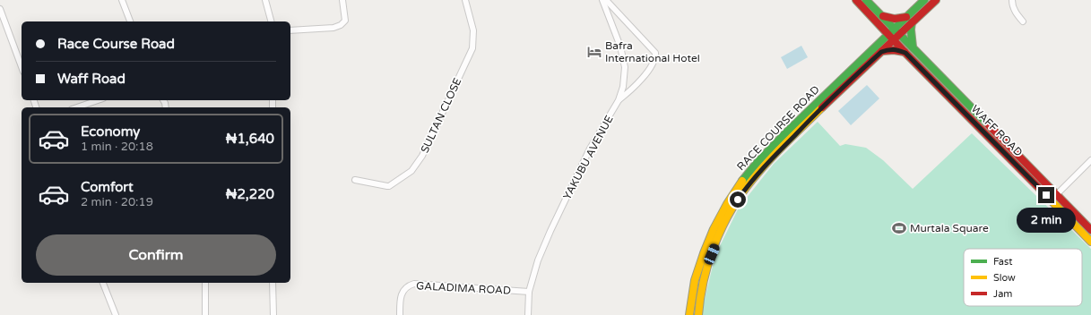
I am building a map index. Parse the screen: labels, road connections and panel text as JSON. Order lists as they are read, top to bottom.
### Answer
{
  "streets": {
    "main road": ["RACE COURSE ROAD", "WAFF ROAD"],
    "street": ["SULTAN CLOSE", "YAKUBU AVENUE", "GALADIMA ROAD"]
  },
  "crossings": [
    ["RACE COURSE ROAD", "WAFF ROAD"],
    ["YAKUBU AVENUE", "GALADIMA ROAD"]
  ],
  "places": {
    "hotel": ["Bafra International Hotel"],
    "sports": ["Murtala Square"]
  },
  "legend": ["Fast", "Slow", "Jam"],
  "page": {
    "banner": ["Race Course Road", "Waff Road"],
    "list": [
      {
        "name": "Economy",
        "note": "1 min · 20:18",
        "value": "₦1,640"
      },
      {
        "name": "Comfort",
        "note": "2 min · 20:19",
        "value": "₦2,220"
      }
    ],
    "bubble": "2 min",
    "buttons": "Confirm"
  }
}
